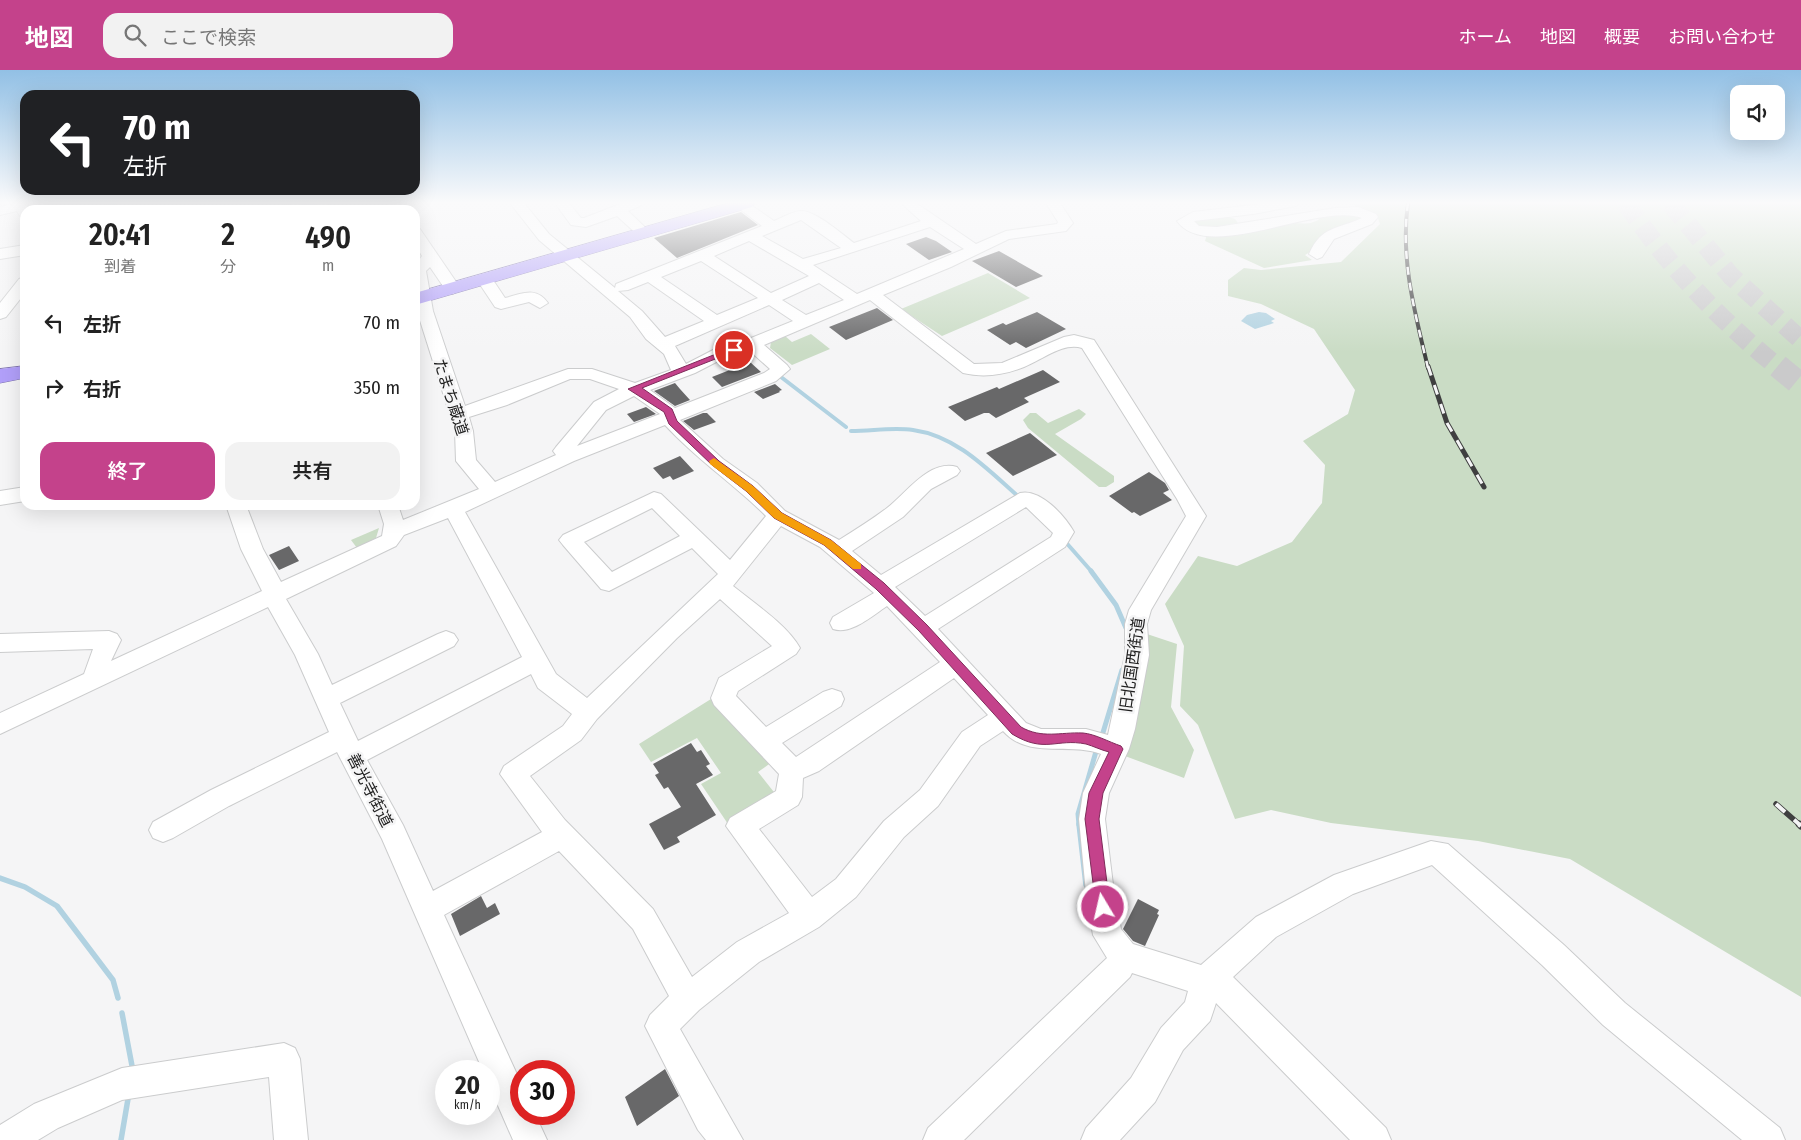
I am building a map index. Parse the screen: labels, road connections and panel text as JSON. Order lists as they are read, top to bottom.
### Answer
{
  "streets": {
    "street": ["たまち蔵道", "旧北国西街道", "善光寺街道"]
  },
  "page": {
    "header": "地図",
    "search": "ここで検索",
    "nav": [
      "ホーム",
      "地図",
      "概要",
      "お問い合わせ"
    ],
    "turn": ["70 m", "左折"],
    "eta": [
      "20:41",
      "到着",
      "2",
      "分",
      "490",
      "m"
    ],
    "list": [
      {
        "name": "左折",
        "value": "70 m"
      },
      {
        "name": "右折",
        "value": "350 m"
      }
    ],
    "buttons": ["終了", "共有"],
    "speed": "20 km/h",
    "limit": "30"
  }
}
